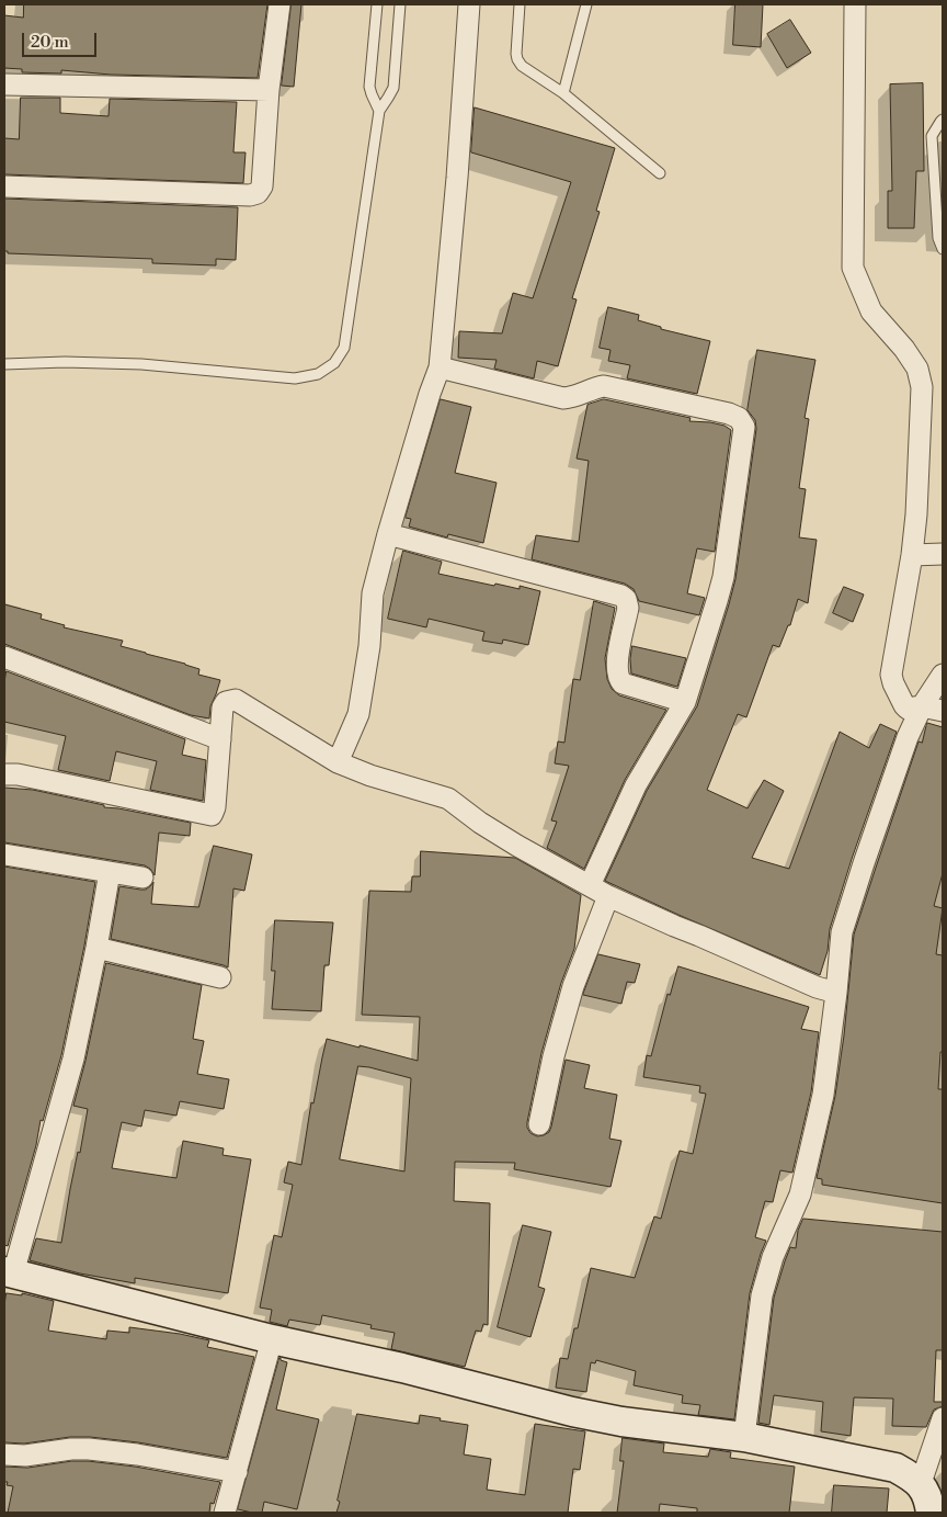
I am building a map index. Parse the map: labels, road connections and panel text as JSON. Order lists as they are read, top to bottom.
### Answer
{
  "scale_bar": "20 m"
}
